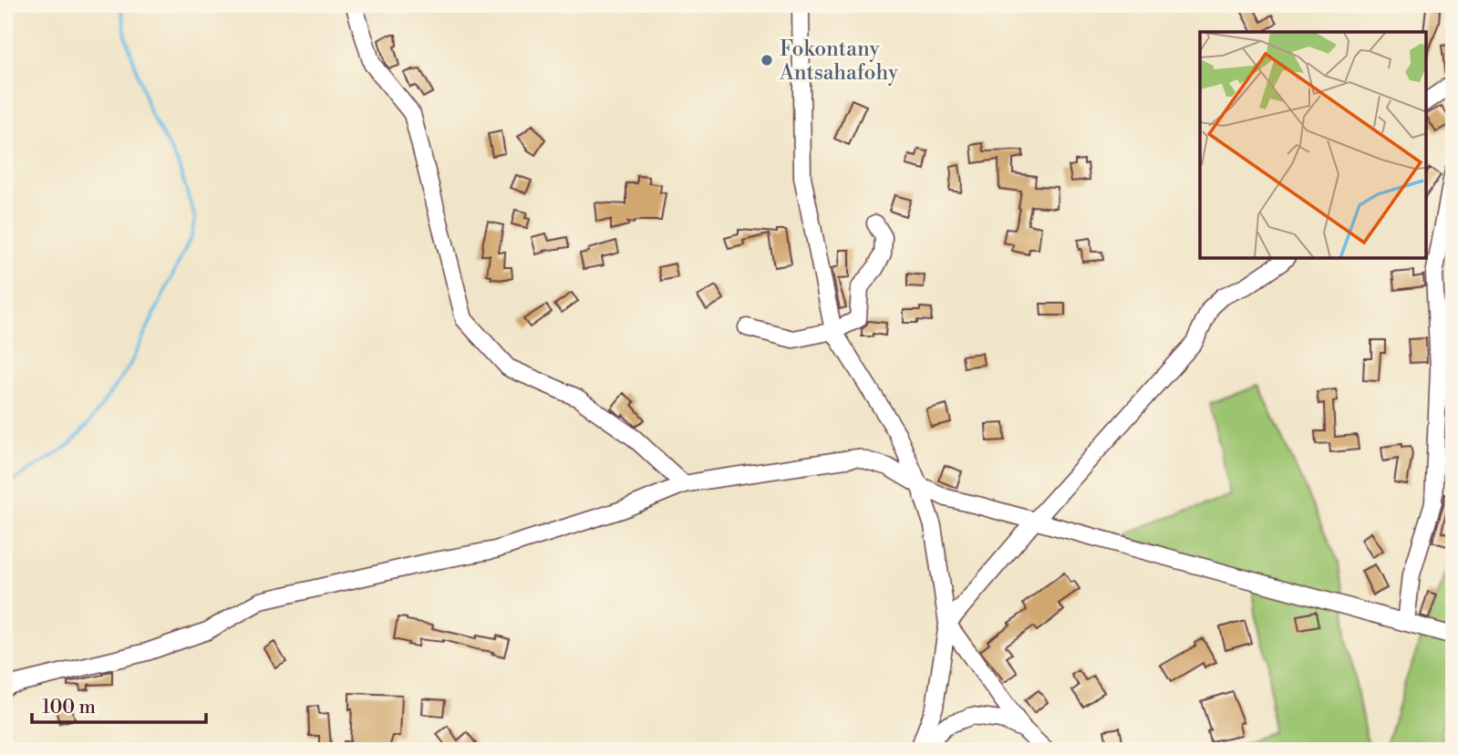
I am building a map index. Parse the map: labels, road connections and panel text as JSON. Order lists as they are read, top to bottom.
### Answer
{
  "places": ["Fokontany Antsahafohy"],
  "scale_bar": "100 m"
}
